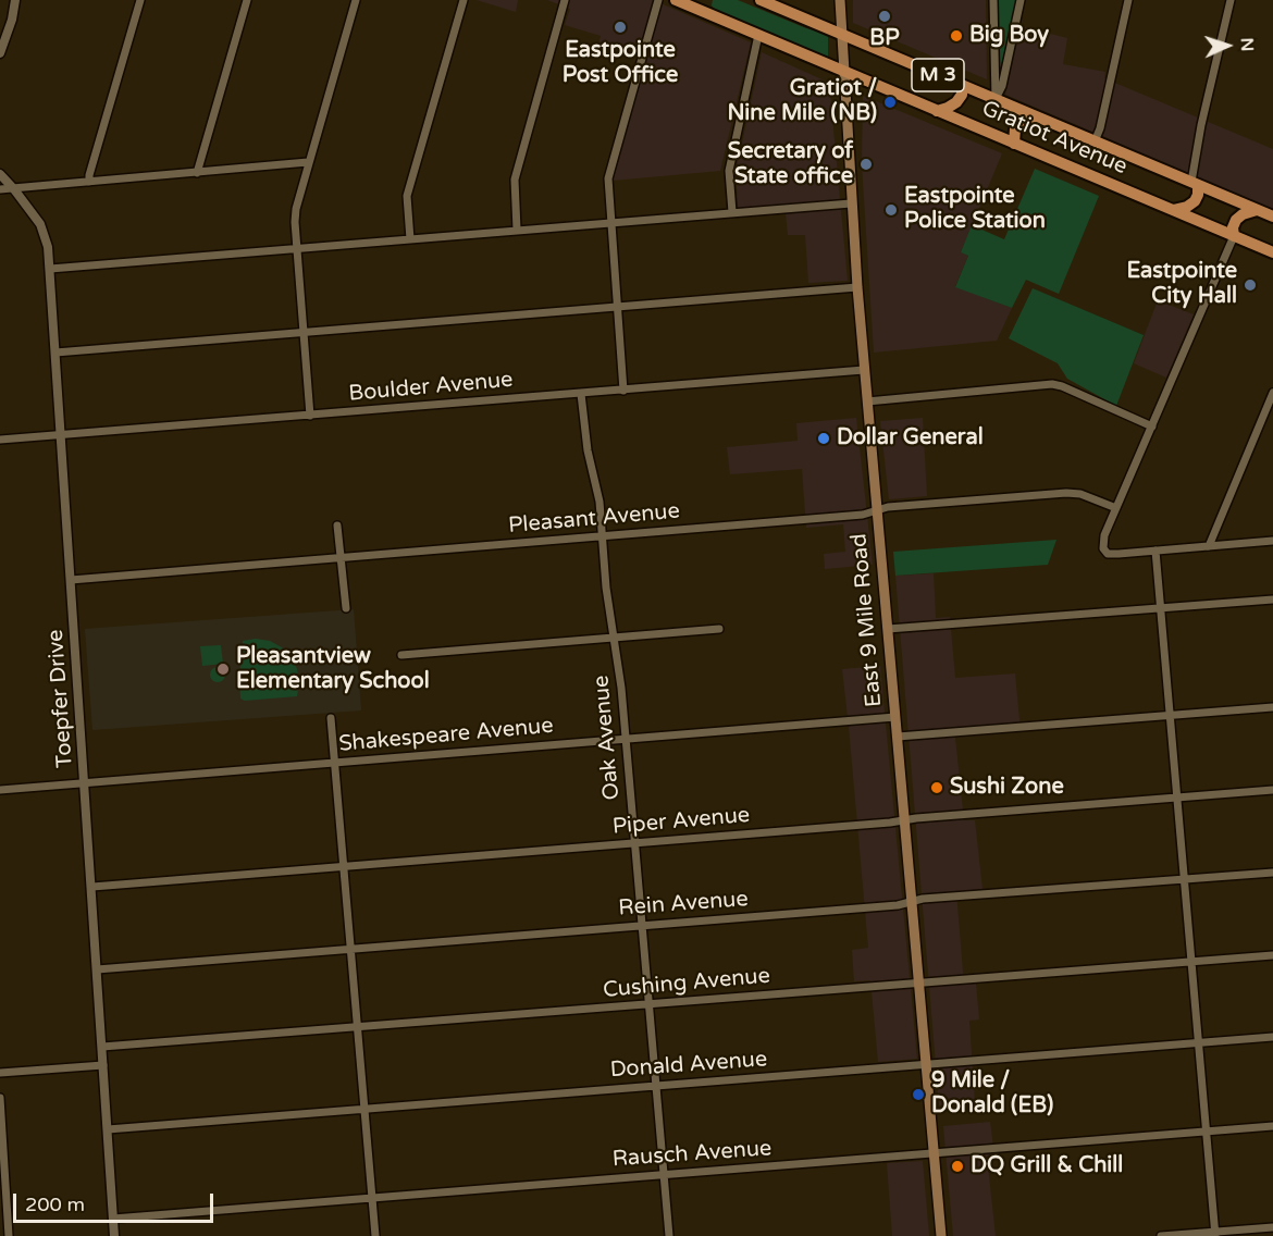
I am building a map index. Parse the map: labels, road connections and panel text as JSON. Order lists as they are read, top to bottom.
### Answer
{
  "streets": {
    "main road": ["M 3", "Gratiot Avenue", "East 9 Mile Road"],
    "street": [
      "Boulder Avenue",
      "Pleasant Avenue",
      "Toepfer Drive",
      "Shakespeare Avenue",
      "Oak Avenue",
      "Piper Avenue",
      "Rein Avenue",
      "Cushing Avenue",
      "Donald Avenue",
      "Rausch Avenue"
    ]
  },
  "crossings": [
    ["Gratiot Avenue", "East 9 Mile Road"],
    ["Boulder Avenue", "East 9 Mile Road"],
    ["Boulder Avenue", "Toepfer Drive"],
    ["Boulder Avenue", "Oak Avenue"],
    ["Pleasant Avenue", "East 9 Mile Road"],
    ["Pleasant Avenue", "Toepfer Drive"],
    ["Pleasant Avenue", "Oak Avenue"],
    ["East 9 Mile Road", "Shakespeare Avenue"],
    ["East 9 Mile Road", "Piper Avenue"],
    ["East 9 Mile Road", "Rein Avenue"],
    ["East 9 Mile Road", "Cushing Avenue"],
    ["East 9 Mile Road", "Donald Avenue"],
    ["East 9 Mile Road", "Rausch Avenue"],
    ["Toepfer Drive", "Shakespeare Avenue"],
    ["Toepfer Drive", "Piper Avenue"],
    ["Toepfer Drive", "Rein Avenue"],
    ["Toepfer Drive", "Cushing Avenue"],
    ["Toepfer Drive", "Donald Avenue"],
    ["Toepfer Drive", "Rausch Avenue"],
    ["Shakespeare Avenue", "Oak Avenue"],
    ["Oak Avenue", "Piper Avenue"],
    ["Oak Avenue", "Rein Avenue"],
    ["Oak Avenue", "Cushing Avenue"],
    ["Oak Avenue", "Donald Avenue"],
    ["Oak Avenue", "Rausch Avenue"]
  ],
  "places": [
    "BP",
    "Eastpointe Post Office",
    "Big Boy",
    "Gratiot / Nine Mile (NB)",
    "Secretary of State office",
    "Eastpointe Police Station",
    "Eastpointe City Hall",
    "Dollar General",
    "Pleasantview Elementary School",
    "Sushi Zone",
    "9 Mile / Donald (EB)",
    "DQ Grill & Chill"
  ],
  "scale_bar": "200 m",
  "north": "right"
}
